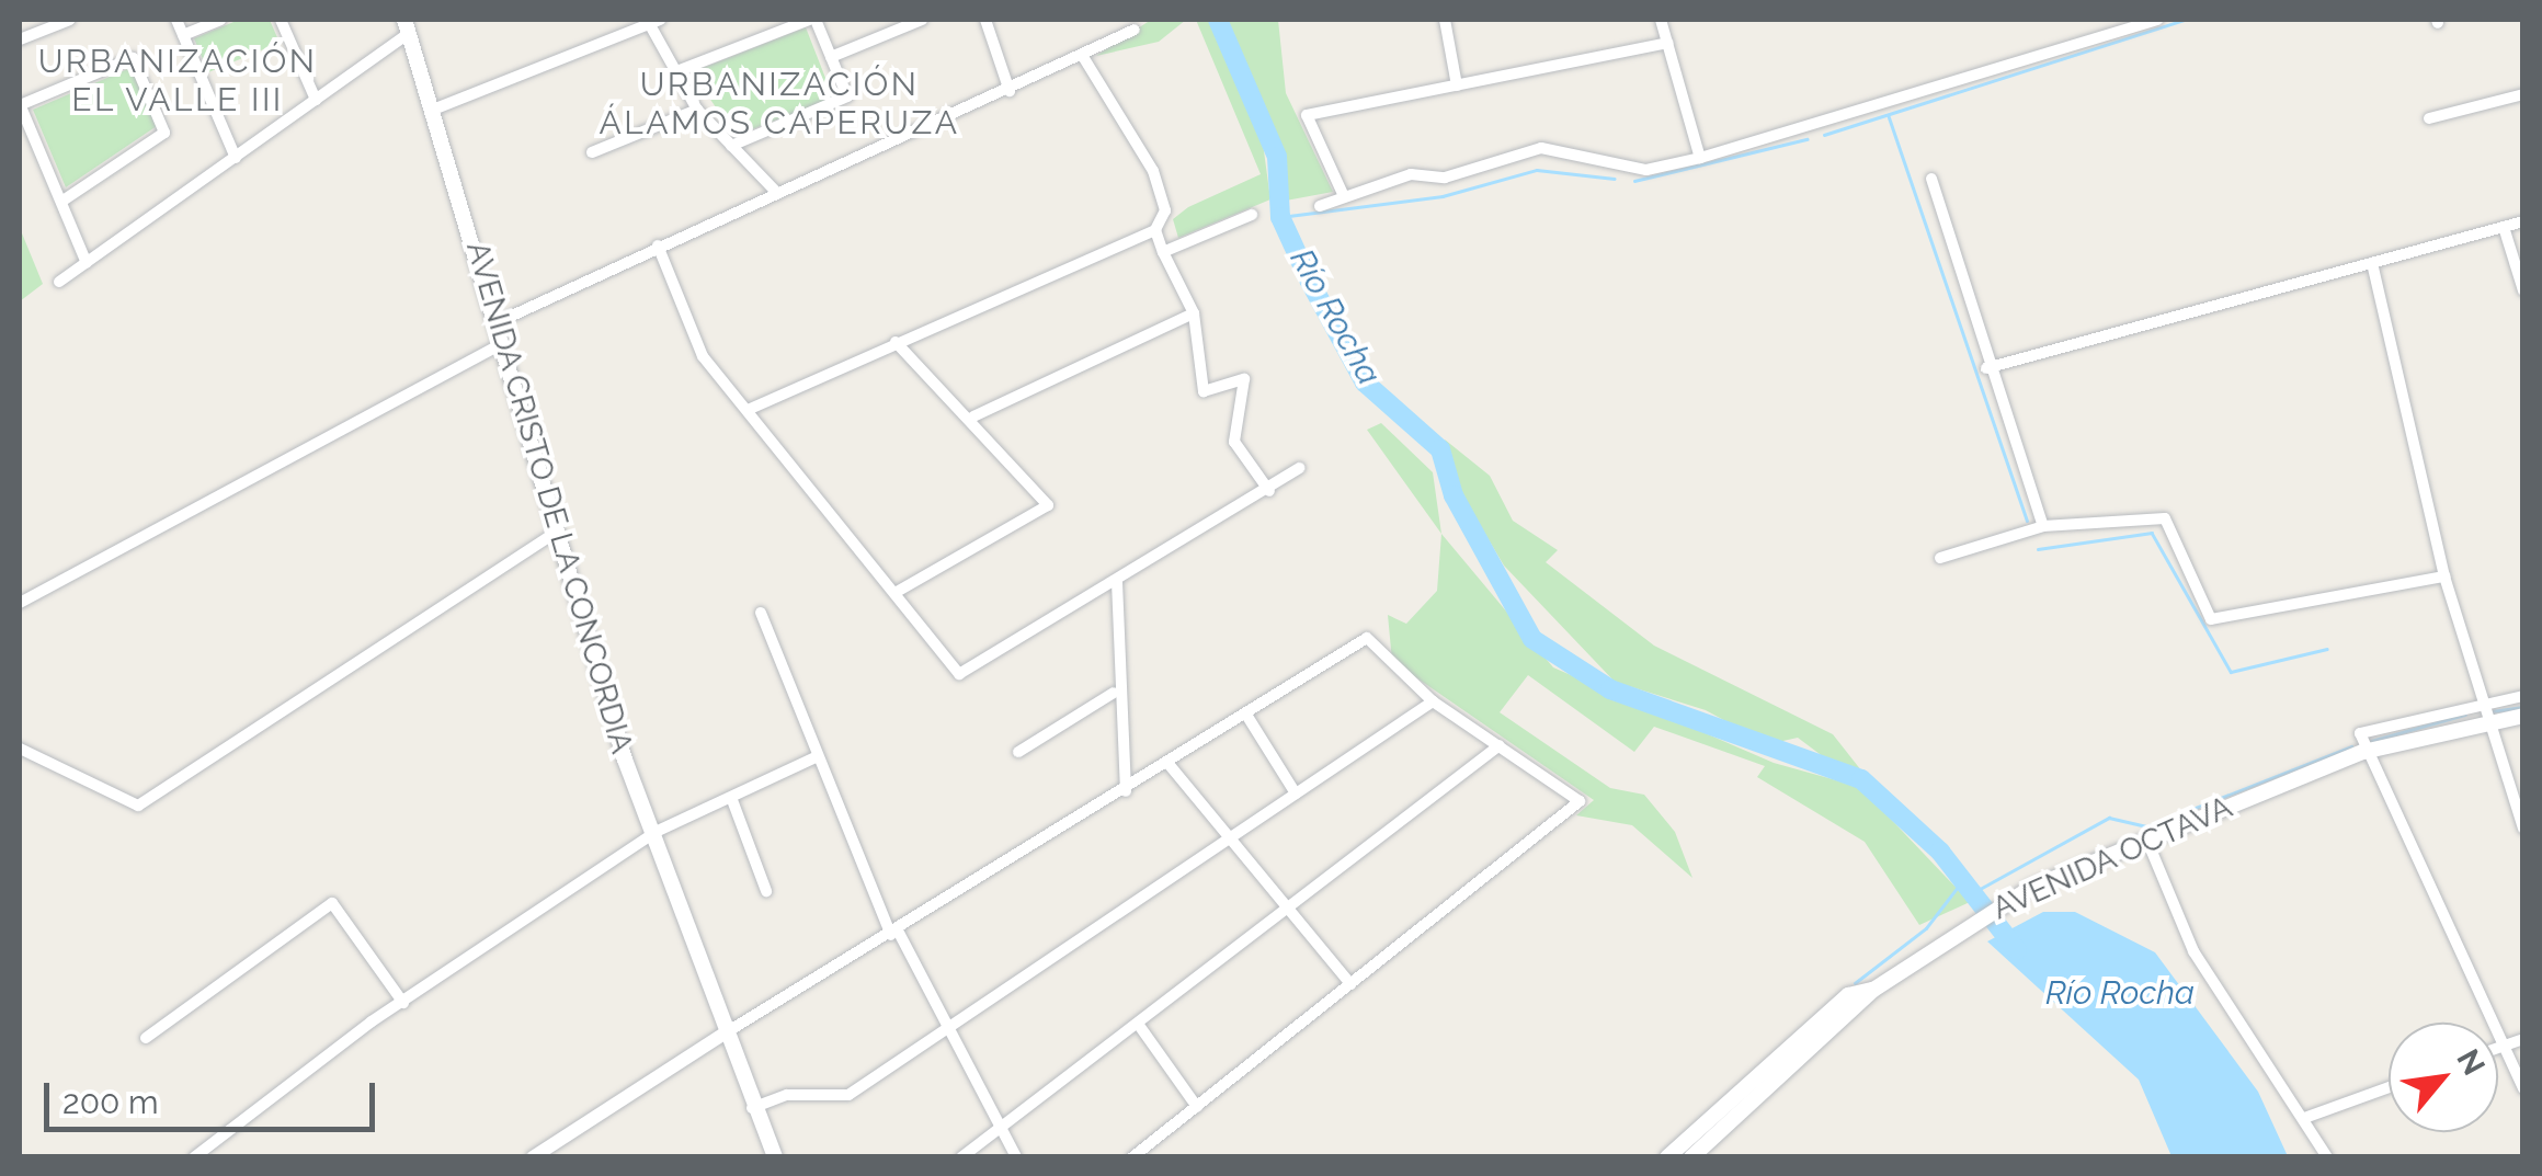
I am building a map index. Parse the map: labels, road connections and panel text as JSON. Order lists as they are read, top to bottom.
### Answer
{
  "streets": {
    "main road": ["AVENIDA CRISTO DE LA CONCORDIA", "AVENIDA OCTAVA"]
  },
  "districts": ["URBANIZACIÓN EL VALLE III", "URBANIZACIÓN ÁLAMOS CAPERUZA"],
  "water": ["Río Rocha"],
  "scale_bar": "200 m",
  "north": "top right"
}
